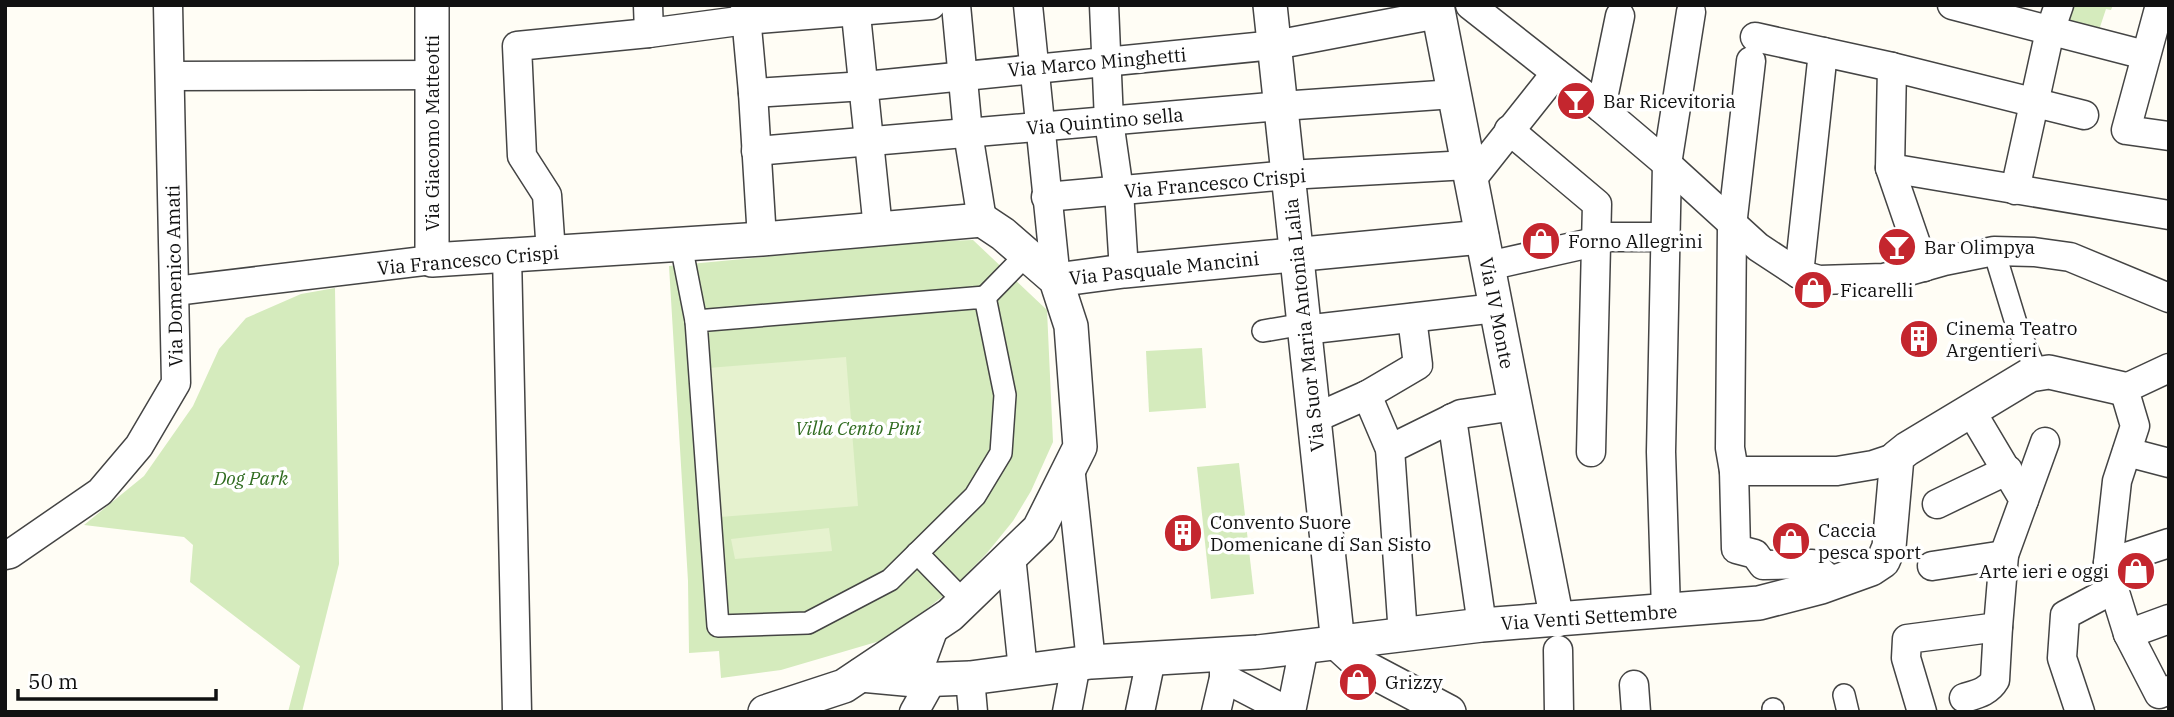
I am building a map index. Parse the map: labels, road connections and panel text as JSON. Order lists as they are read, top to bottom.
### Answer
{
  "streets": {
    "street": [
      "Via Marco Minghetti",
      "Via Quintino sella",
      "Via Giacomo Matteotti",
      "Via Francesco Crispi",
      "Via Pasquale Mancini",
      "Via Domenico Amati",
      "Via IV Monte",
      "Via Suor Maria Antonia Lalia",
      "Via Venti Settembre"
    ]
  },
  "crossings": [
    ["Via Marco Minghetti", "Via IV Monte"],
    ["Via Marco Minghetti", "Via Suor Maria Antonia Lalia"],
    ["Via Quintino sella", "Via IV Monte"],
    ["Via Quintino sella", "Via Suor Maria Antonia Lalia"],
    ["Via Giacomo Matteotti", "Via Francesco Crispi"],
    ["Via Francesco Crispi", "Via Domenico Amati"],
    ["Via Francesco Crispi", "Via IV Monte"],
    ["Via Francesco Crispi", "Via Suor Maria Antonia Lalia"],
    ["Via Pasquale Mancini", "Via IV Monte"],
    ["Via Pasquale Mancini", "Via Suor Maria Antonia Lalia"],
    ["Via IV Monte", "Via Venti Settembre"],
    ["Via Suor Maria Antonia Lalia", "Via Venti Settembre"]
  ],
  "parks": ["Villa Cento Pini", "Dog Park"],
  "places": {
    "bar": ["Bar Ricevitoria", "Bar Olimpya"],
    "shop": [
      "Forno Allegrini",
      "Ficarelli",
      "Caccia pesca sport",
      "Arte ieri e oggi",
      "Grizzy"
    ],
    "building": ["Cinema Teatro Argentieri", "Convento Suore Domenicane di San Sisto"]
  },
  "scale_bar": "50 m"
}
